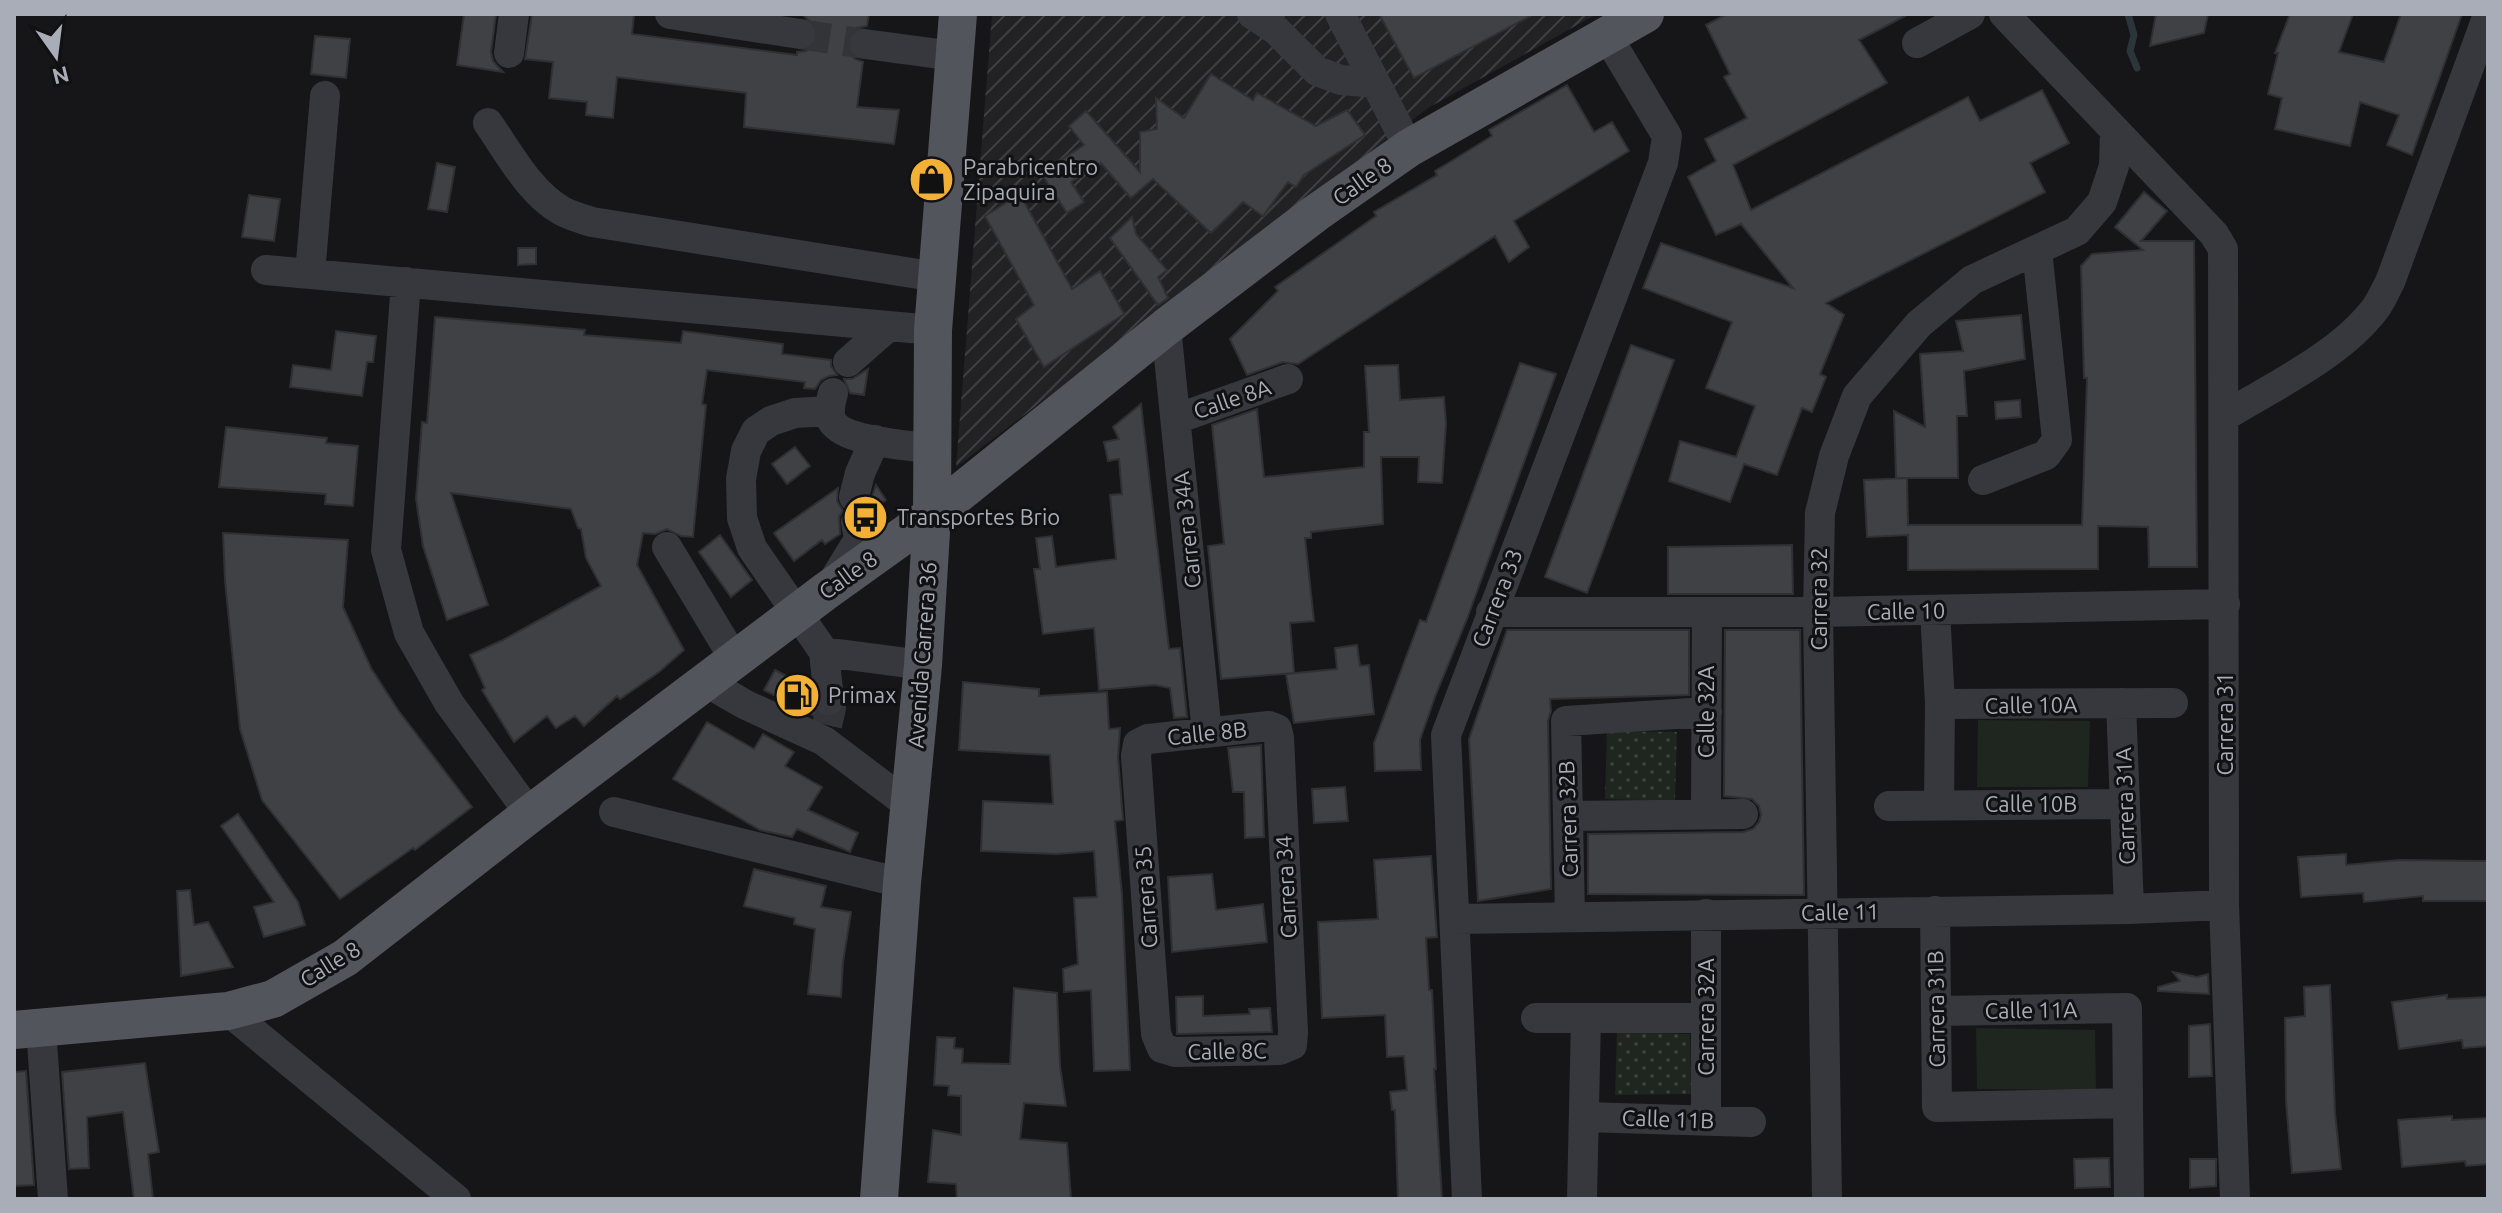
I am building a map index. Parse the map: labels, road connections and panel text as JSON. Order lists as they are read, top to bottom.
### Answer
{
  "streets": {
    "main road": ["Calle 8", "Avenida Carrera 36"],
    "street": [
      "Calle 8A",
      "Carrera 34A",
      "Carrera 33",
      "Carrera 32",
      "Calle 10",
      "Calle 10A",
      "Calle 32A",
      "Carrera 31",
      "Calle 8B",
      "Calle 10B",
      "Carrera 31A",
      "Carrera 32B",
      "Carrera 34",
      "Carrera 35",
      "Calle 11",
      "Carrera 31B",
      "Calle 11A",
      "Carrera 32A",
      "Calle 8C",
      "Calle 11B"
    ]
  },
  "crossings": [
    ["Calle 8", "Carrera 34A"],
    ["Calle 8", "Carrera 33"],
    ["Calle 8", "Avenida Carrera 36"],
    ["Calle 8A", "Carrera 34A"],
    ["Carrera 34A", "Calle 8B"],
    ["Carrera 33", "Calle 10"],
    ["Carrera 33", "Calle 11"],
    ["Carrera 32", "Calle 10"],
    ["Carrera 32", "Carrera 31"],
    ["Carrera 32", "Calle 11"],
    ["Calle 10", "Calle 32A"],
    ["Calle 10", "Carrera 31"],
    ["Calle 10A", "Carrera 31A"],
    ["Calle 32A", "Carrera 32B"],
    ["Carrera 31", "Calle 11"],
    ["Calle 8B", "Carrera 34"],
    ["Calle 8B", "Carrera 35"],
    ["Calle 10B", "Carrera 31A"],
    ["Carrera 31A", "Calle 11"],
    ["Carrera 32B", "Calle 11"],
    ["Carrera 34", "Calle 8C"],
    ["Carrera 35", "Calle 8C"],
    ["Calle 11", "Carrera 31B"],
    ["Calle 11", "Carrera 32A"],
    ["Carrera 31B", "Calle 11A"],
    ["Carrera 32A", "Calle 11B"]
  ],
  "places": {
    "shop": ["Parabricentro Zipaquira"],
    "bus stop": ["Transportes Brio"],
    "fuel station": ["Primax"]
  },
  "north": "bottom"
}
